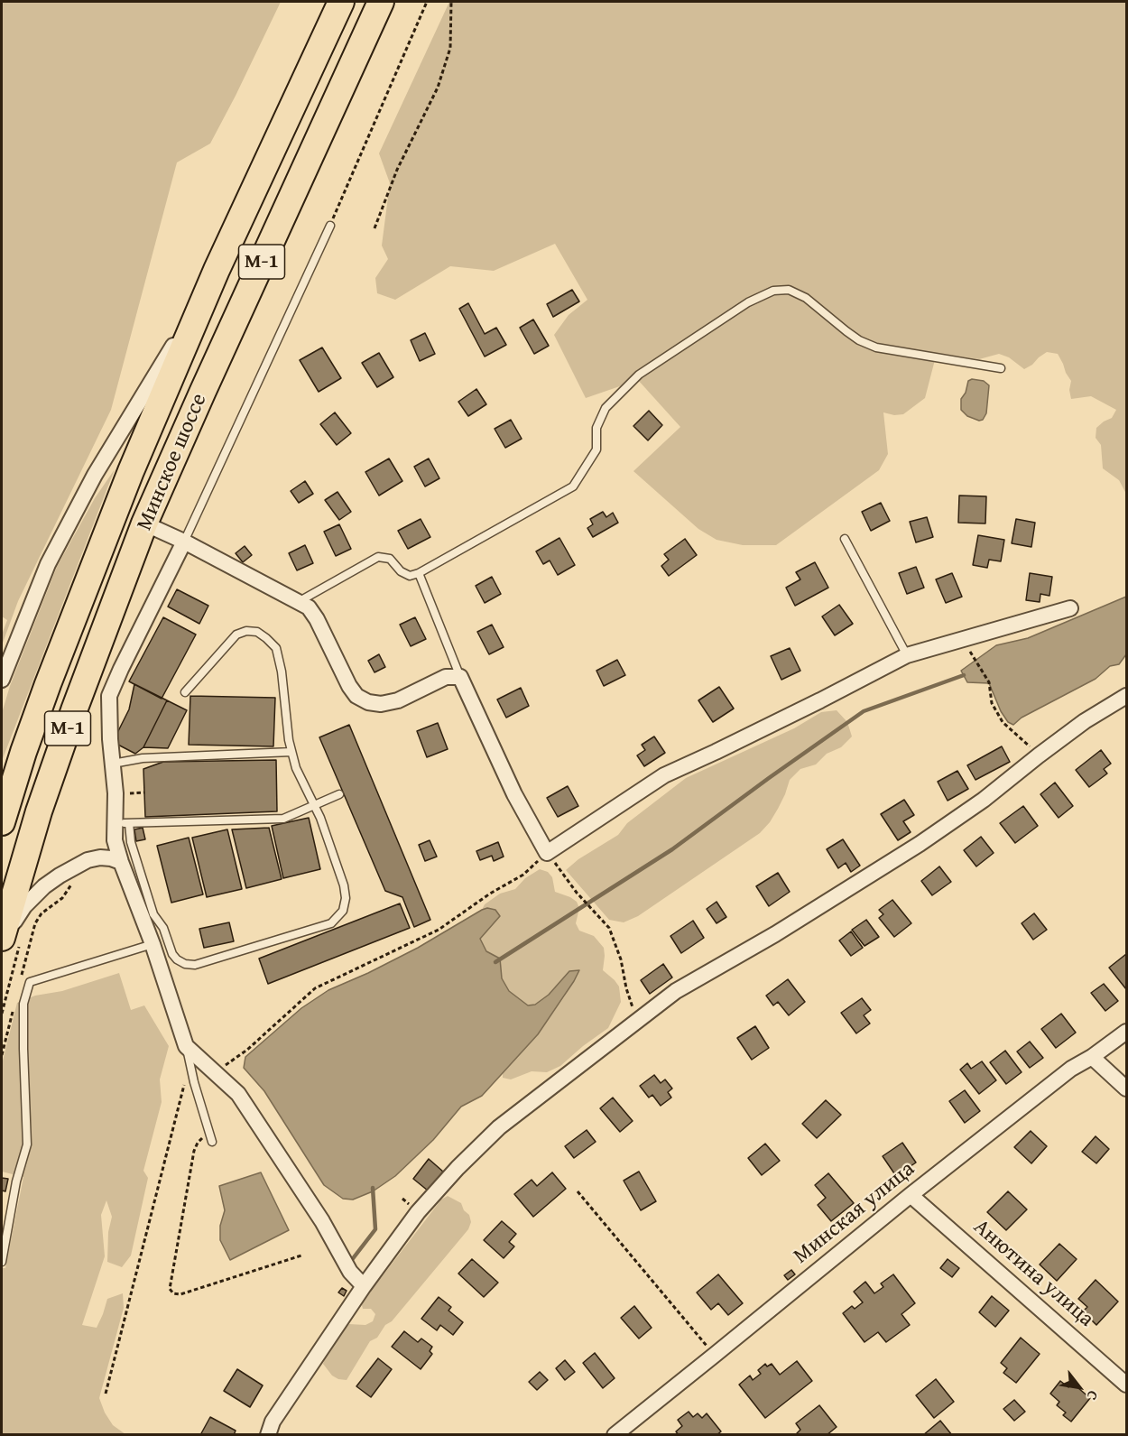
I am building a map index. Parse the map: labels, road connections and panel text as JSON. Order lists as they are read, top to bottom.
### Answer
{
  "streets": {
    "highway": ["М-1", "Минское шоссе"],
    "street": ["Минская улица", "Анютина улица"]
  },
  "crossings": [
    ["Минская улица", "Анютина улица"]
  ],
  "north": "bottom right"
}
